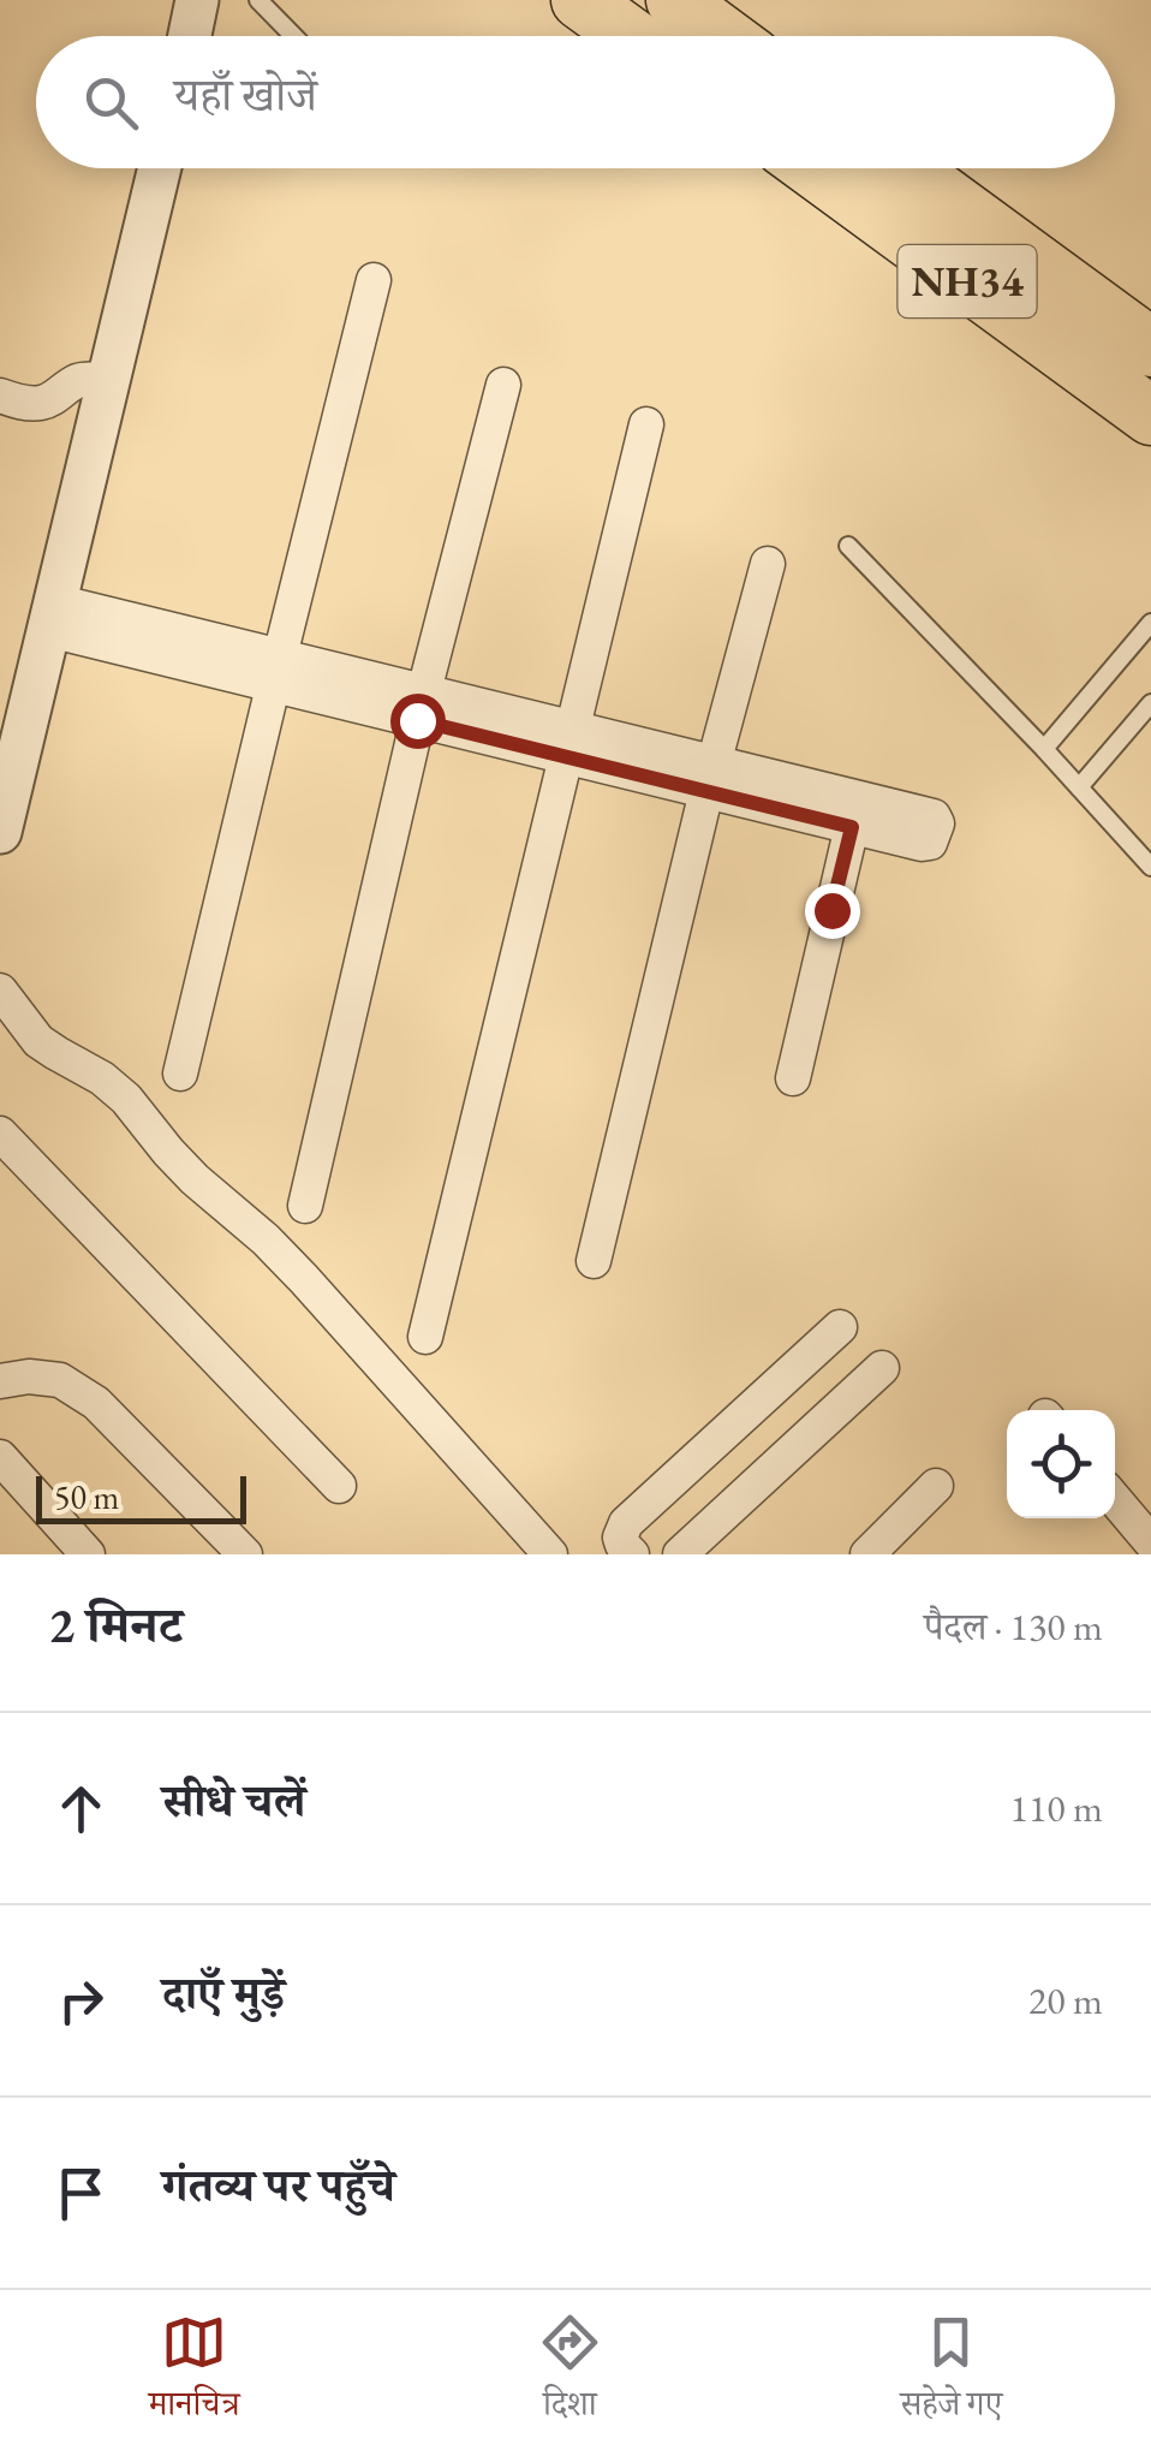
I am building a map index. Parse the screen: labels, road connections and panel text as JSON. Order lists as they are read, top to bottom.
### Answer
{
  "streets": {
    "highway": ["NH34"]
  },
  "scale_bar": "50 m",
  "page": {
    "search": "यहाँ खोजें",
    "scale": "50 m",
    "heading": ["2 मिनट", "पैदल · 130 m"],
    "list": [
      ["सीधे चलें", "110 m"],
      ["दाएँ मुड़ें", "20 m"],
      "गंतव्य पर पहुँचे"
    ],
    "nav": ["मानचित्र", "दिशा", "सहेजे गए"]
  }
}
